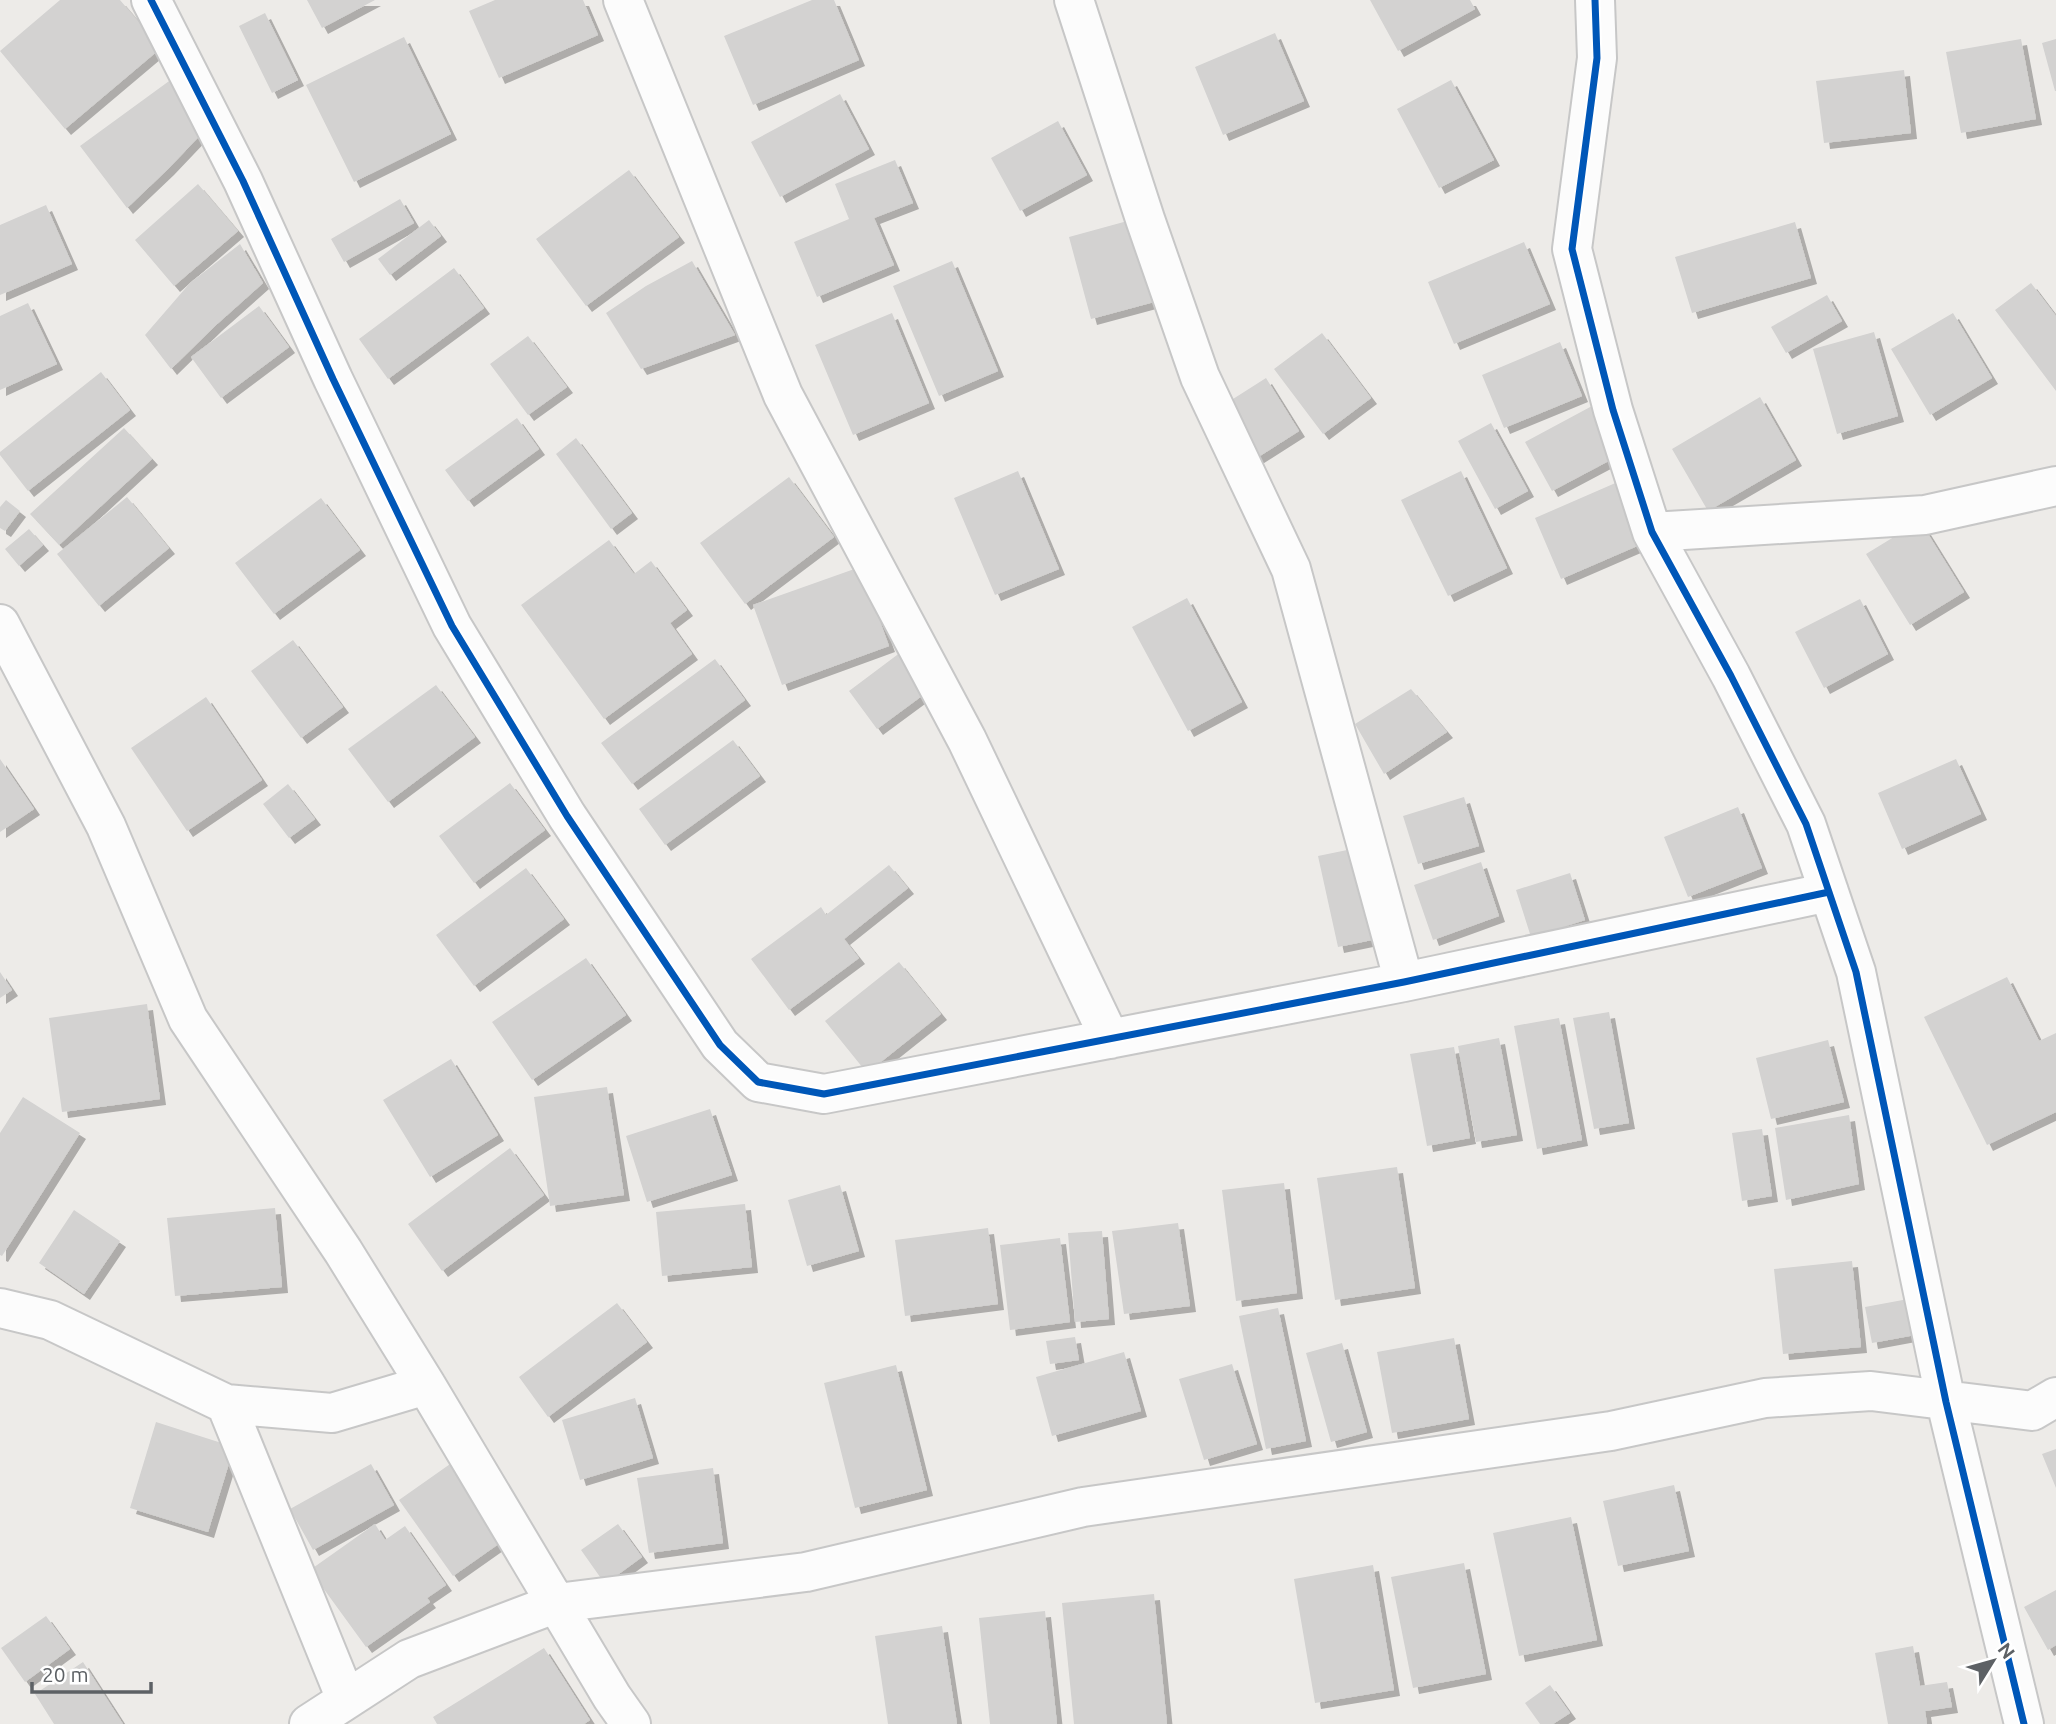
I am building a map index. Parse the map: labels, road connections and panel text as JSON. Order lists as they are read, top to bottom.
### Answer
{
  "scale_bar": "20 m",
  "north": "top right"
}
